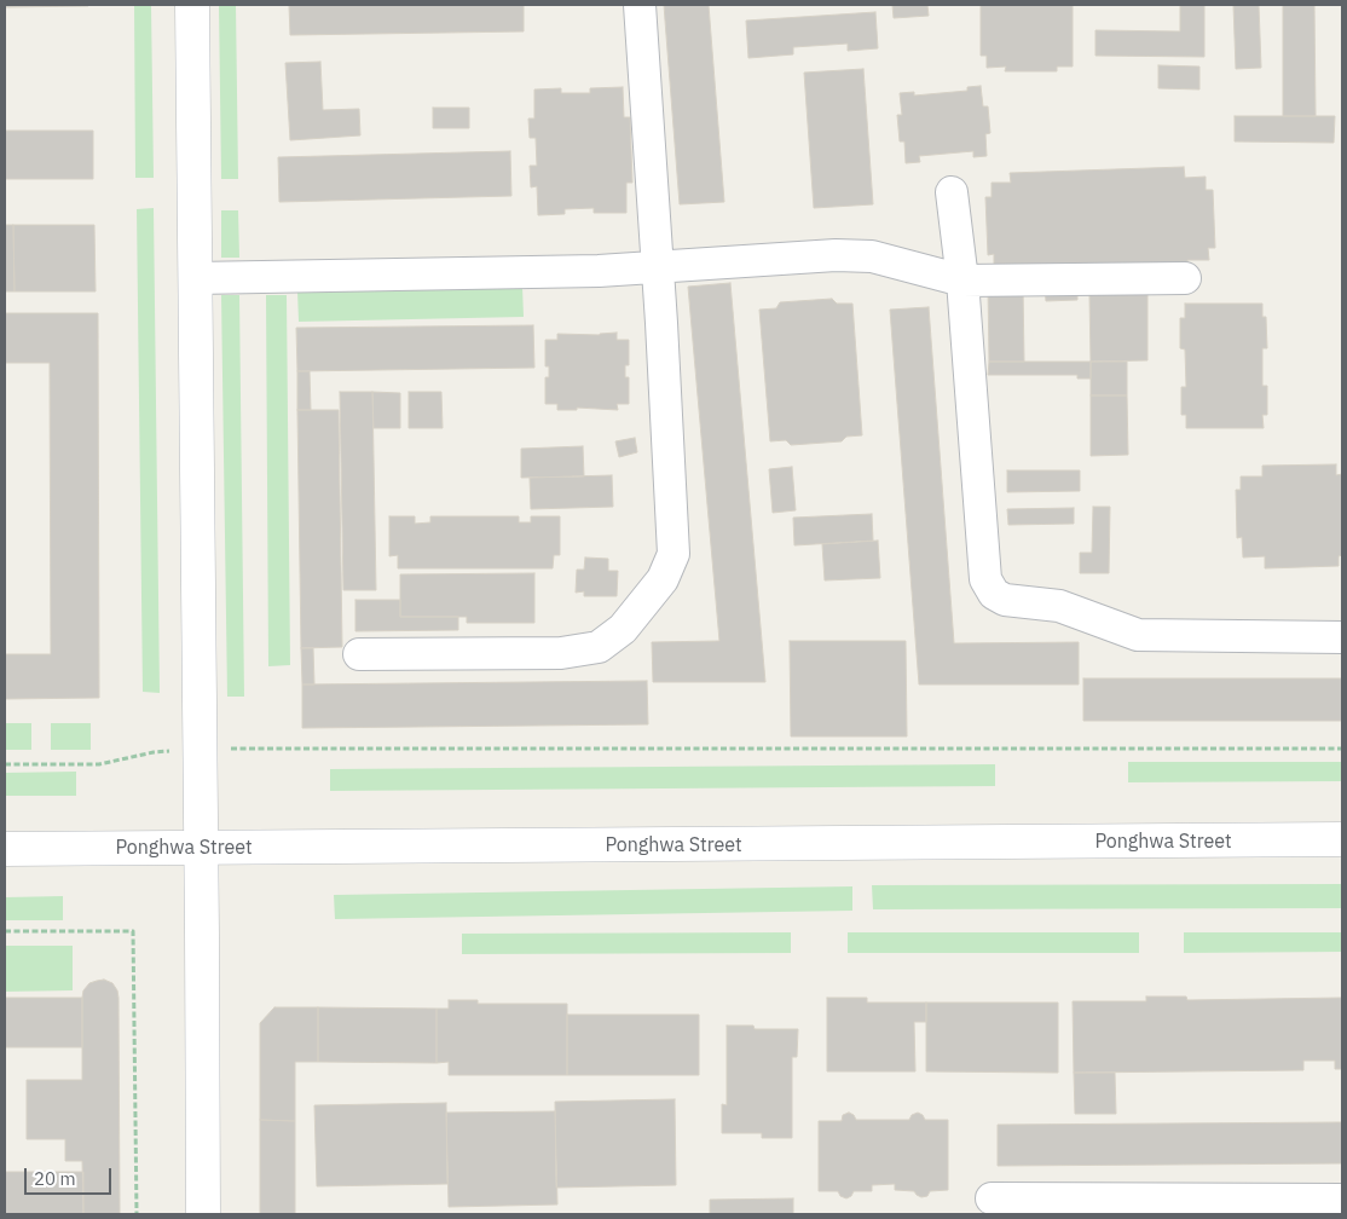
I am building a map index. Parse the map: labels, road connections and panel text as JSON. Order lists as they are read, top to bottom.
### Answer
{
  "streets": {
    "main road": ["Ponghwa Street"]
  },
  "scale_bar": "20 m"
}
